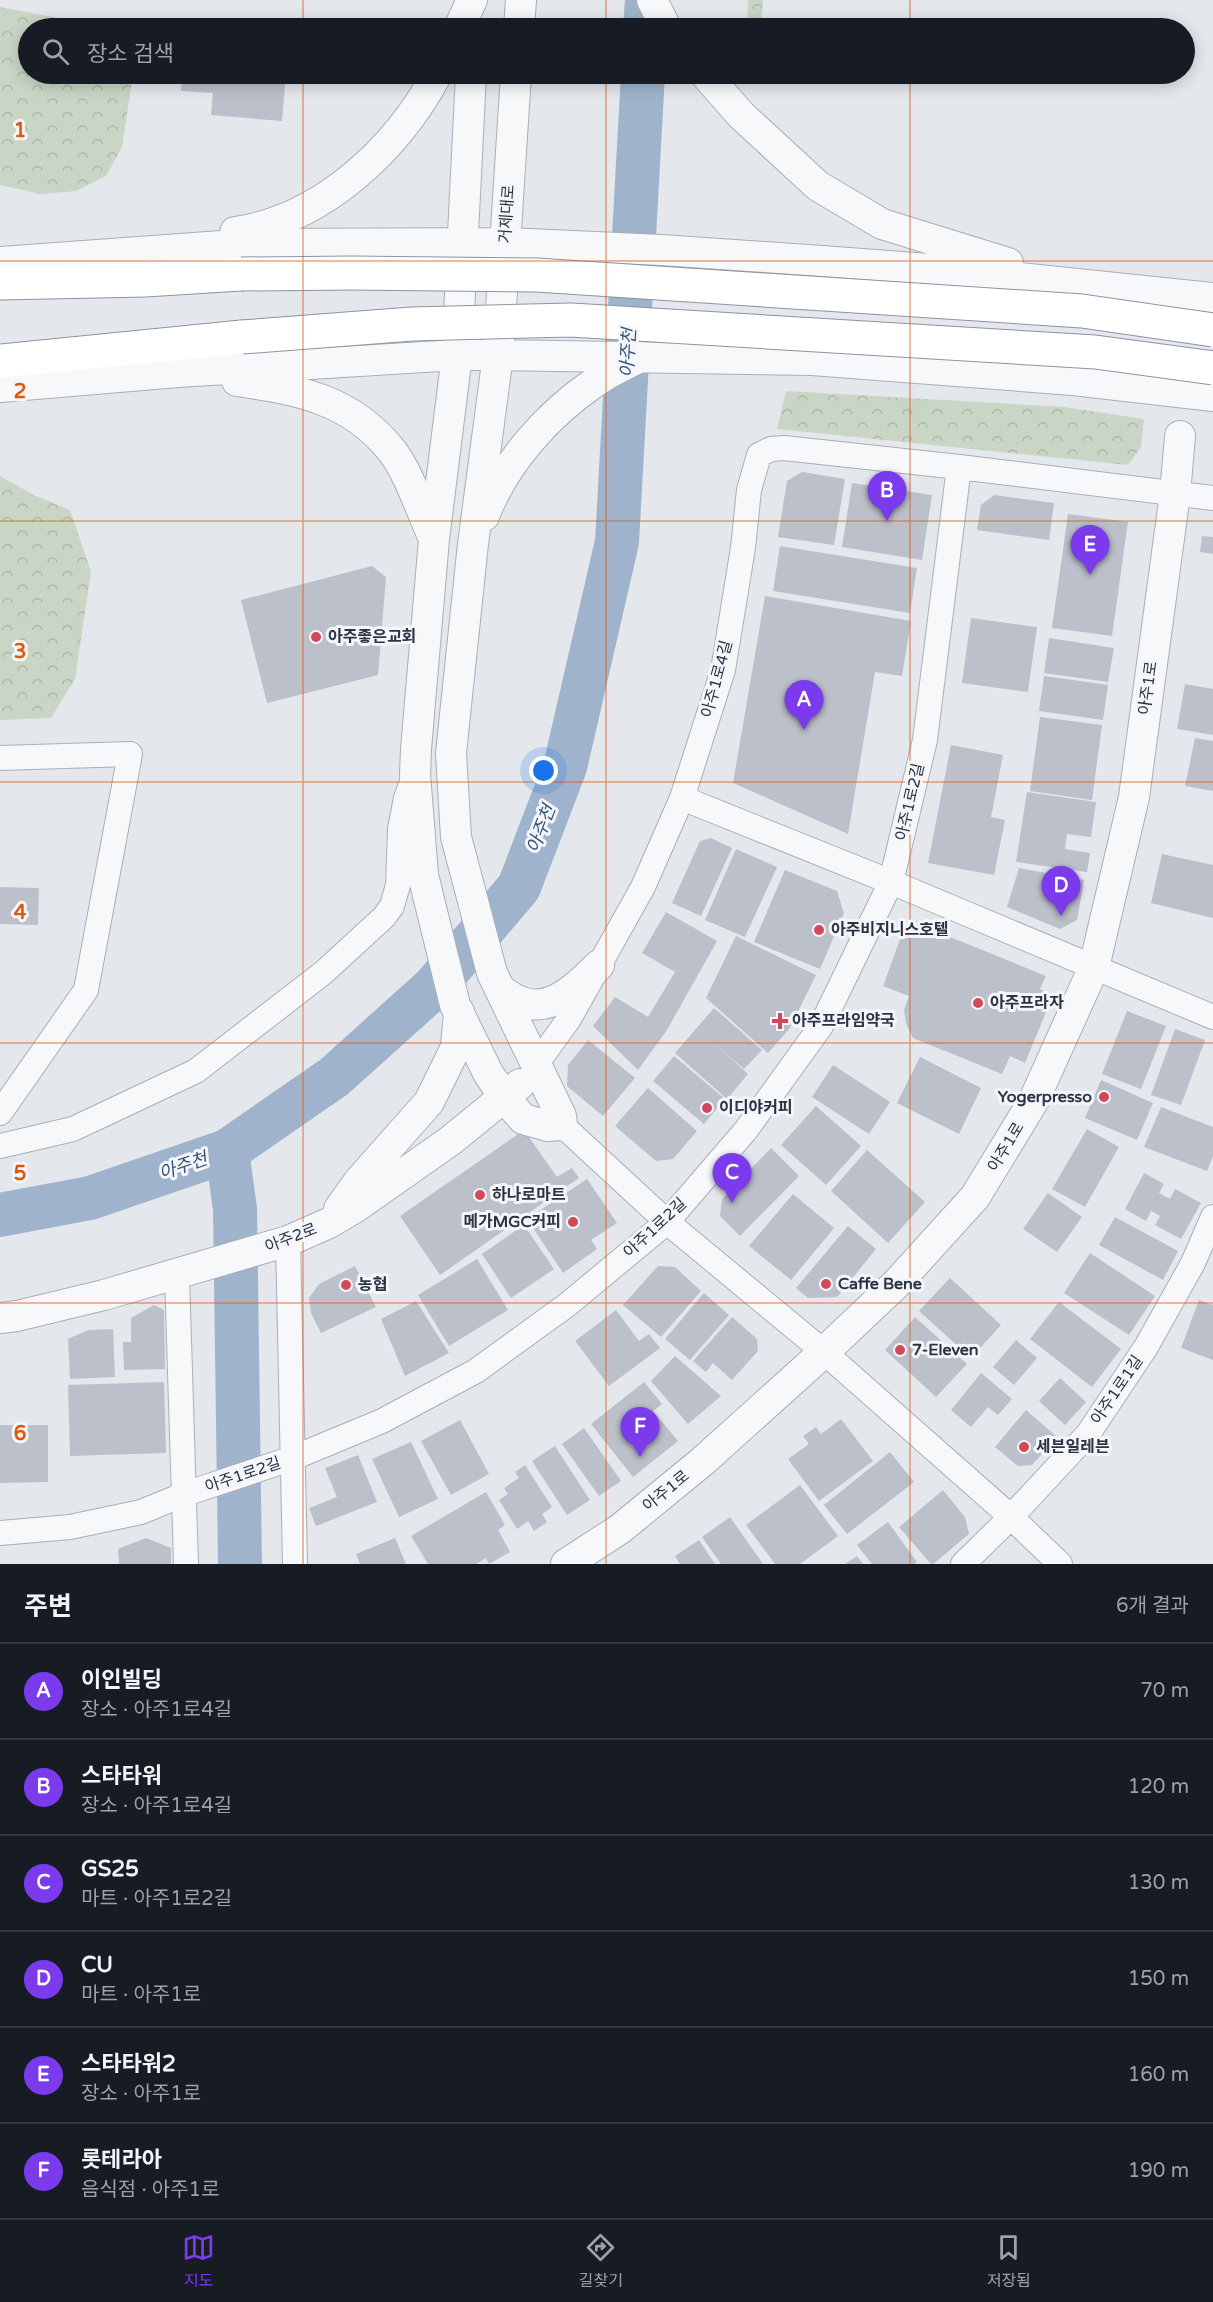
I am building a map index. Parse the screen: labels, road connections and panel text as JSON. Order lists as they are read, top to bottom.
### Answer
{
  "streets": {
    "street": [
      "거제대로",
      "아주1로4길",
      "아주1로",
      "아주1로2길",
      "아주2로",
      "아주1로1길"
    ]
  },
  "crossings": [
    ["아주1로4길", "아주1로2길"],
    ["아주1로4길", "아주2로"]
  ],
  "water": ["아주천"],
  "places": {
    "other": [
      "아주좋은교회",
      "아주비지니스호텔",
      "아주프라자",
      "Yogerpresso",
      "이디야커피",
      "하나로마트",
      "메가MGC커피",
      "Caffe Bene",
      "농협",
      "7-Eleven",
      "세븐일레븐"
    ],
    "health": ["아주프라임약국"]
  },
  "page": {
    "search": "장소 검색",
    "pins": [
      "B",
      "E",
      "A",
      "D",
      "C",
      "F"
    ],
    "heading": ["주변", "6개 결과"],
    "list": [
      {
        "mark": "A",
        "name": "이인빌딩",
        "note": "장소 · 아주1로4길",
        "value": "70 m"
      },
      {
        "mark": "B",
        "name": "스타타워",
        "note": "장소 · 아주1로4길",
        "value": "120 m"
      },
      {
        "mark": "C",
        "name": "GS25",
        "note": "마트 · 아주1로2길",
        "value": "130 m"
      },
      {
        "mark": "D",
        "name": "CU",
        "note": "마트 · 아주1로",
        "value": "150 m"
      },
      {
        "mark": "E",
        "name": "스타타워2",
        "note": "장소 · 아주1로",
        "value": "160 m"
      },
      {
        "mark": "F",
        "name": "롯테라아",
        "note": "음식점 · 아주1로",
        "value": "190 m"
      }
    ],
    "nav": ["지도", "길찾기", "저장됨"]
  },
  "grid": {
    "rows": [
      "1",
      "2",
      "3",
      "4",
      "5",
      "6"
    ]
  }
}
